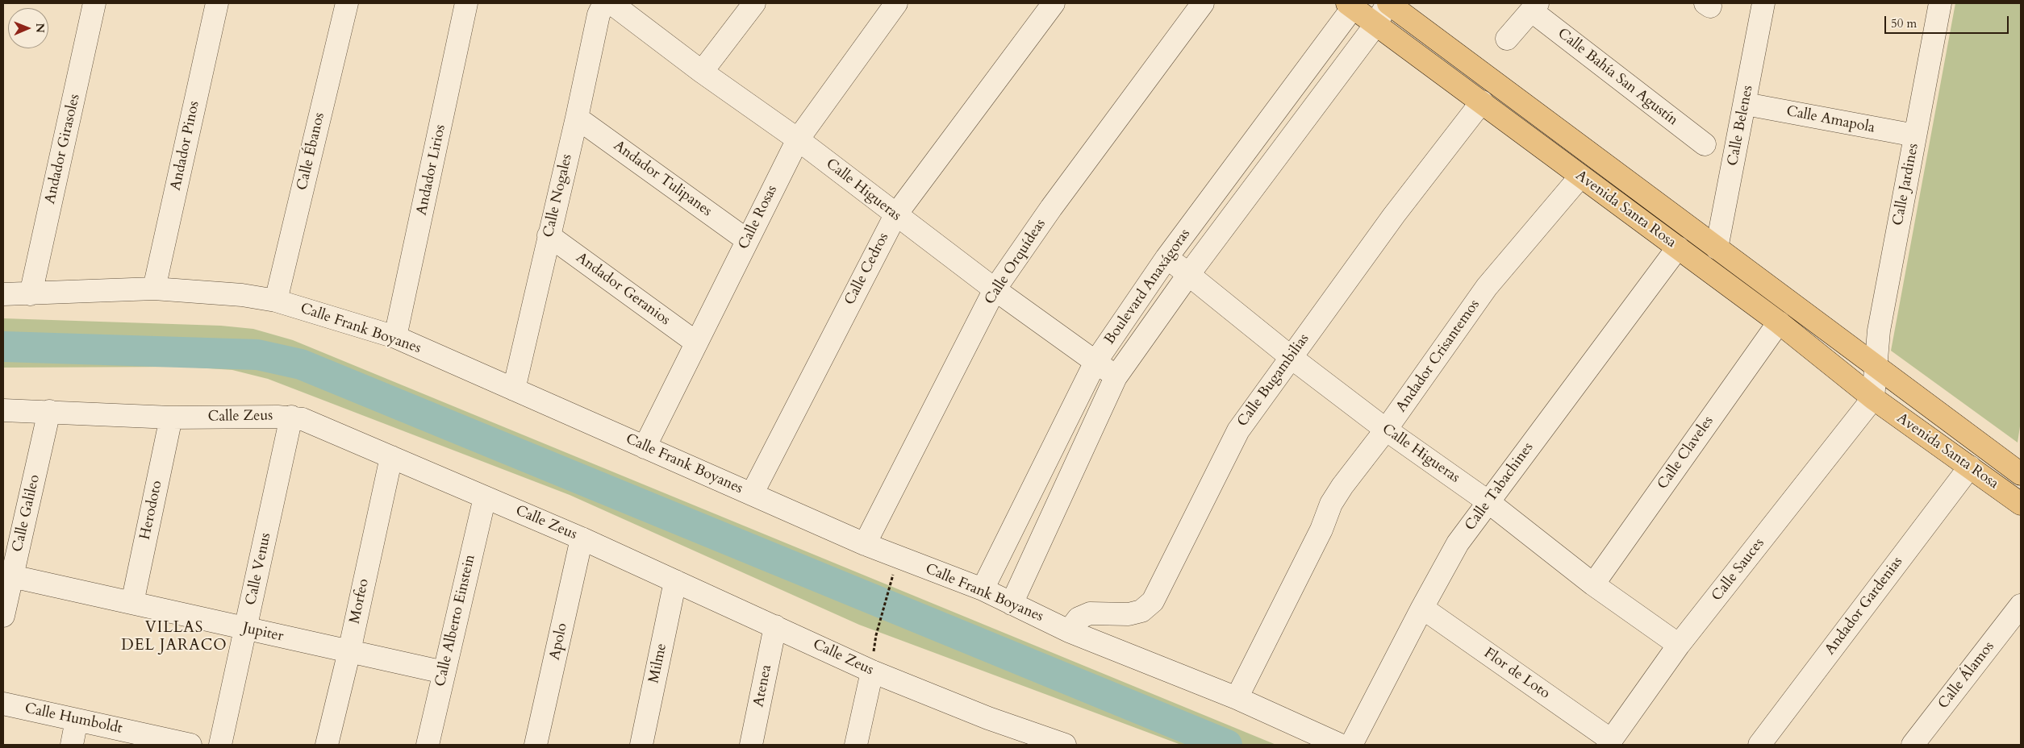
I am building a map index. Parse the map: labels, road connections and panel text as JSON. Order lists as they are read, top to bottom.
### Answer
{
  "streets": {
    "main road": ["Avenida Santa Rosa"],
    "street": [
      "Calle Bahía San Agustín",
      "Calle Amapola",
      "Calle Belenes",
      "Andador Pinos",
      "Andador Girasoles",
      "Calle Ébanos",
      "Andador Lirios",
      "Andador Tulipanes",
      "Calle Jardines",
      "Calle Higueras",
      "Calle Nogales",
      "Calle Rosas",
      "Calle Orquídeas",
      "Calle Cedros",
      "Boulevard Anaxágoras",
      "Andador Geranios",
      "Calle Frank Boyanes",
      "Andador Crisantemos",
      "Calle Bugambilias",
      "Calle Zeus",
      "Calle Claveles",
      "Calle Tabachines",
      "Herodoto",
      "Calle Galileo",
      "Calle Venus",
      "Calle Sauces",
      "Morfeo",
      "Andador Gardenias",
      "Calle Alberto Einstein",
      "Jupiter",
      "Apolo",
      "Milme",
      "Flor de Loto",
      "Calle Álamos",
      "Atenea",
      "Calle Humboldt"
    ]
  },
  "crossings": [
    ["Calle Amapola", "Calle Belenes"],
    ["Calle Amapola", "Calle Jardines"],
    ["Calle Belenes", "Avenida Santa Rosa"],
    ["Andador Pinos", "Calle Frank Boyanes"],
    ["Andador Girasoles", "Calle Frank Boyanes"],
    ["Calle Ébanos", "Calle Frank Boyanes"],
    ["Andador Lirios", "Calle Frank Boyanes"],
    ["Andador Tulipanes", "Calle Nogales"],
    ["Andador Tulipanes", "Calle Rosas"],
    ["Calle Jardines", "Avenida Santa Rosa"],
    ["Calle Higueras", "Calle Rosas"],
    ["Calle Higueras", "Calle Orquídeas"],
    ["Calle Higueras", "Calle Cedros"],
    ["Calle Higueras", "Boulevard Anaxágoras"],
    ["Calle Higueras", "Andador Crisantemos"],
    ["Calle Higueras", "Calle Bugambilias"],
    ["Calle Higueras", "Calle Claveles"],
    ["Calle Higueras", "Calle Tabachines"],
    ["Calle Higueras", "Calle Sauces"],
    ["Calle Nogales", "Andador Geranios"],
    ["Calle Nogales", "Calle Frank Boyanes"],
    ["Avenida Santa Rosa", "Boulevard Anaxágoras"],
    ["Avenida Santa Rosa", "Andador Crisantemos"],
    ["Avenida Santa Rosa", "Calle Bugambilias"],
    ["Avenida Santa Rosa", "Calle Claveles"],
    ["Avenida Santa Rosa", "Calle Tabachines"],
    ["Avenida Santa Rosa", "Calle Sauces"],
    ["Avenida Santa Rosa", "Andador Gardenias"],
    ["Calle Rosas", "Andador Geranios"],
    ["Calle Rosas", "Calle Frank Boyanes"],
    ["Calle Orquídeas", "Calle Frank Boyanes"],
    ["Calle Cedros", "Calle Frank Boyanes"],
    ["Boulevard Anaxágoras", "Calle Frank Boyanes"],
    ["Calle Frank Boyanes", "Andador Crisantemos"],
    ["Calle Frank Boyanes", "Calle Bugambilias"],
    ["Calle Zeus", "Herodoto"],
    ["Calle Zeus", "Calle Galileo"],
    ["Calle Zeus", "Calle Venus"],
    ["Calle Zeus", "Morfeo"],
    ["Calle Zeus", "Calle Alberto Einstein"],
    ["Calle Zeus", "Apolo"],
    ["Calle Zeus", "Milme"],
    ["Calle Zeus", "Atenea"],
    ["Calle Tabachines", "Flor de Loto"],
    ["Herodoto", "Jupiter"],
    ["Calle Galileo", "Jupiter"],
    ["Calle Venus", "Jupiter"],
    ["Calle Sauces", "Flor de Loto"],
    ["Morfeo", "Jupiter"],
    ["Calle Alberto Einstein", "Jupiter"]
  ],
  "districts": ["VILLAS DEL JARACO"],
  "scale_bar": "50 m",
  "north": "right"
}
